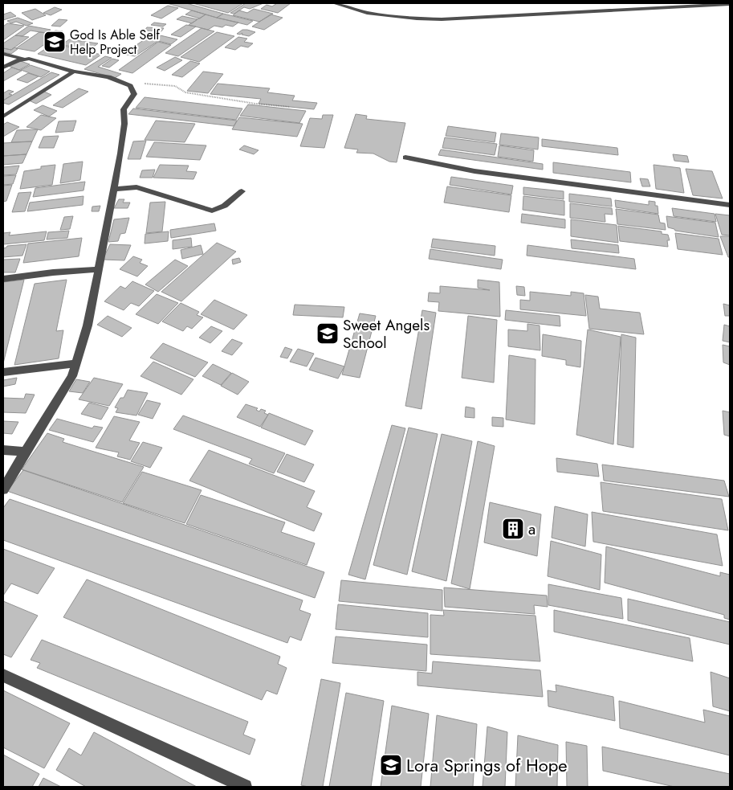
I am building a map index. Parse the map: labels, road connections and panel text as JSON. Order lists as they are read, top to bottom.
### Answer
{
  "places": {
    "school or university": ["God Is Able Self Help Project", "Sweet Angels School", "Lora Springs of Hope"],
    "building": ["a"]
  }
}
